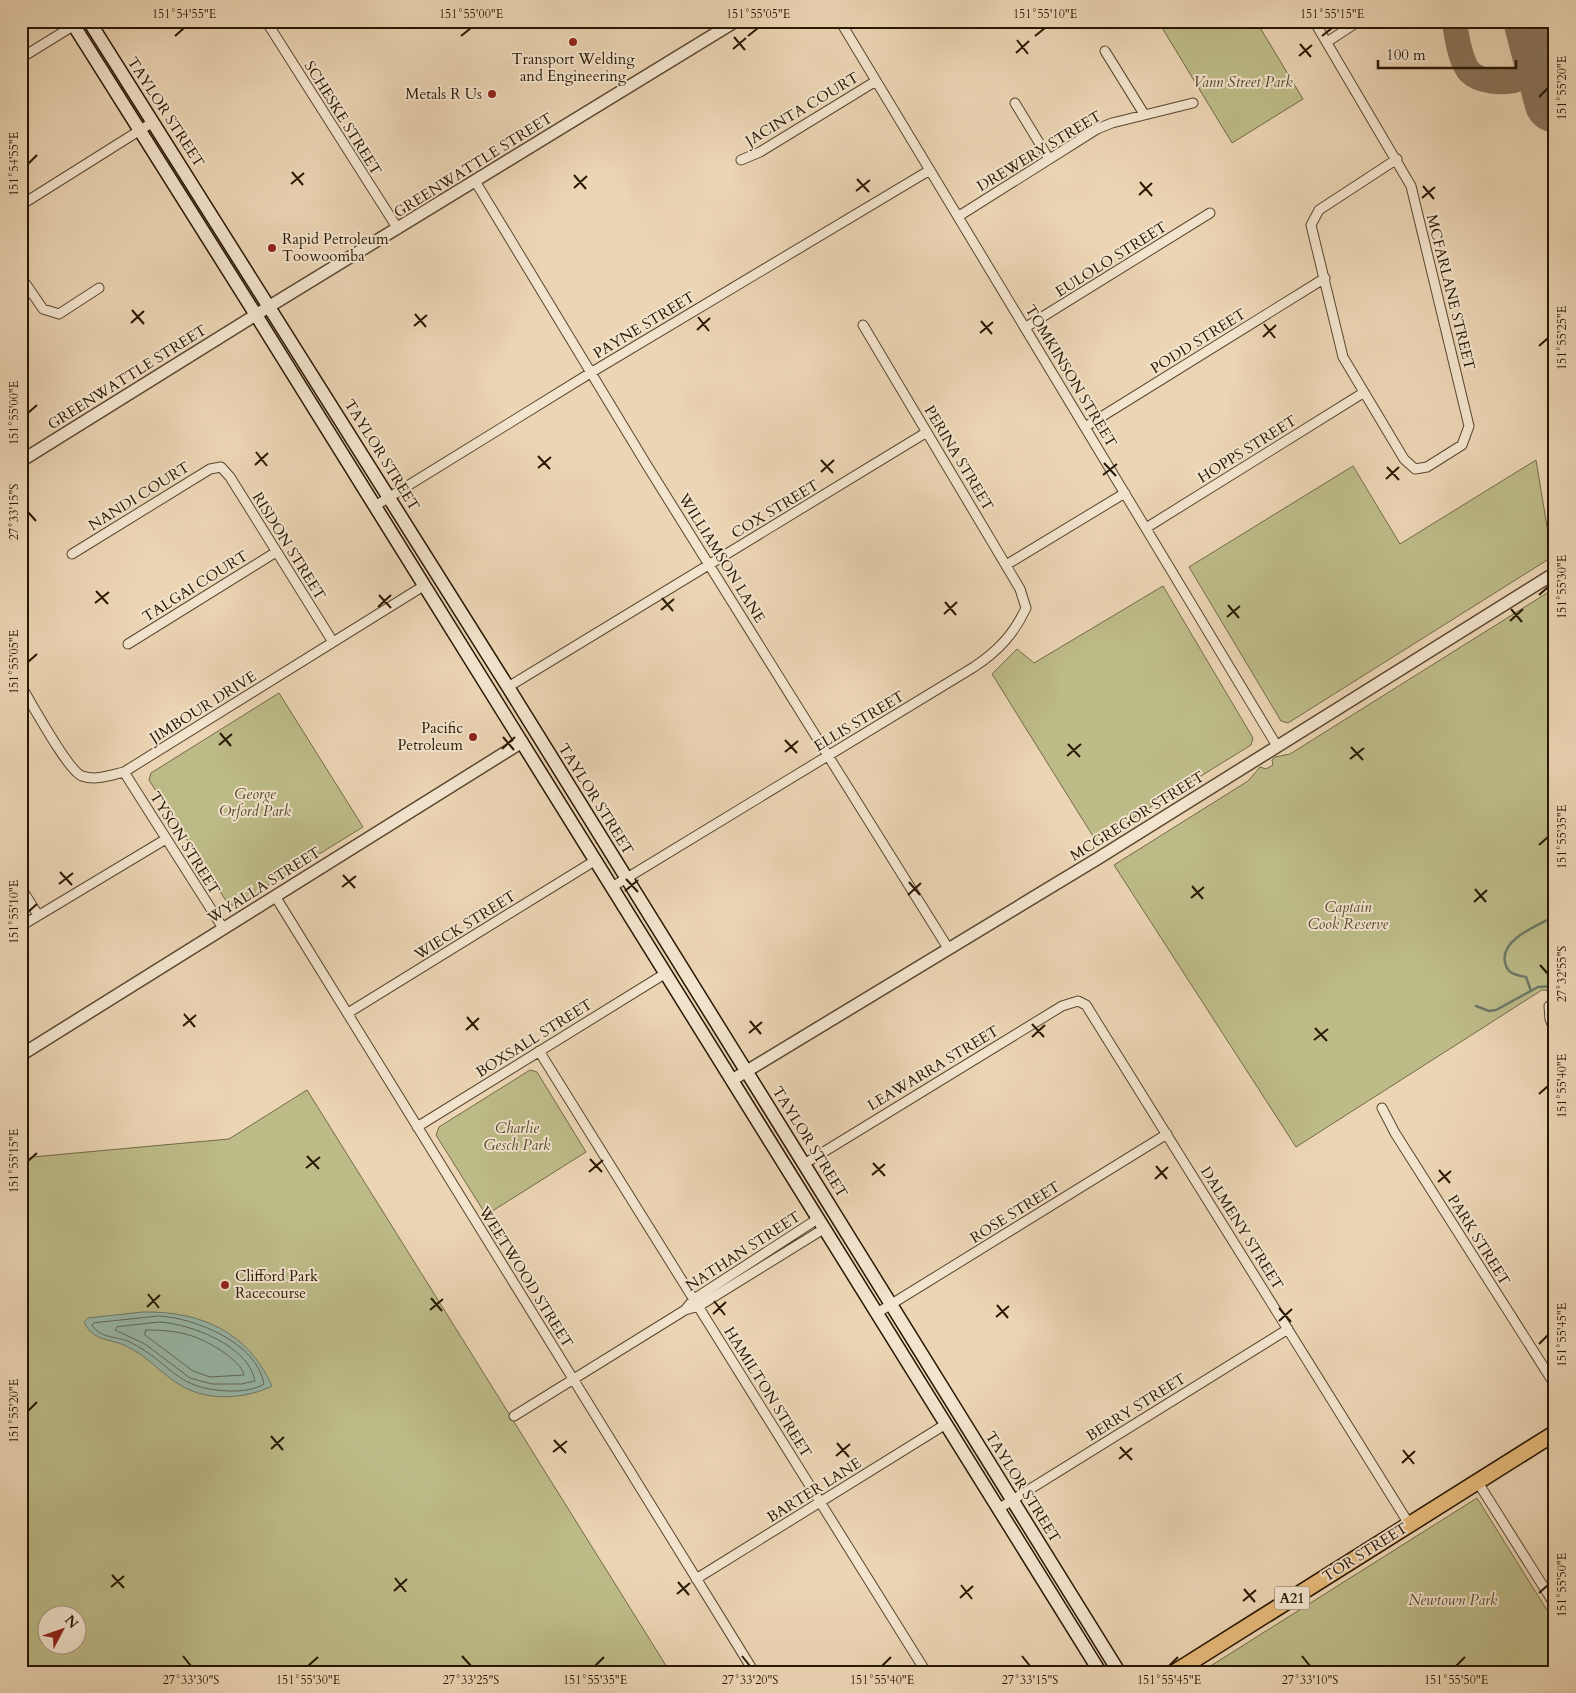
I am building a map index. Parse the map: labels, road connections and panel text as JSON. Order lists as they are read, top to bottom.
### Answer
{
  "streets": {
    "highway": ["TOR STREET", "A21"],
    "main road": ["TAYLOR STREET"],
    "street": [
      "JACINTA COURT",
      "SCHESKE STREET",
      "DREWERY STREET",
      "GREENWATTLE STREET",
      "EULOLO STREET",
      "MCFARLANE STREET",
      "PAYNE STREET",
      "PODD STREET",
      "TOMKINSON STREET",
      "HOPPS STREET",
      "PERINA STREET",
      "NANDI COURT",
      "COX STREET",
      "RISDON STREET",
      "WILLIAMSON LANE",
      "TALGAI COURT",
      "JIMBOUR DRIVE",
      "ELLIS STREET",
      "MCGREGOR STREET",
      "TYSON STREET",
      "WYALLA STREET",
      "WIECK STREET",
      "BOXSALL STREET",
      "LEAWARRA STREET",
      "ROSE STREET",
      "DALMENY STREET",
      "PARK STREET",
      "NATHAN STREET",
      "WEETWOOD STREET",
      "HAMILTON STREET",
      "BERRY STREET",
      "BARTER LANE"
    ]
  },
  "crossings": [
    ["JACINTA COURT", "TOMKINSON STREET"],
    ["TAYLOR STREET", "GREENWATTLE STREET"],
    ["TAYLOR STREET", "PAYNE STREET"],
    ["TAYLOR STREET", "COX STREET"],
    ["TAYLOR STREET", "JIMBOUR DRIVE"],
    ["TAYLOR STREET", "ELLIS STREET"],
    ["TAYLOR STREET", "MCGREGOR STREET"],
    ["TAYLOR STREET", "WYALLA STREET"],
    ["TAYLOR STREET", "WIECK STREET"],
    ["TAYLOR STREET", "BOXSALL STREET"],
    ["TAYLOR STREET", "LEAWARRA STREET"],
    ["TAYLOR STREET", "ROSE STREET"],
    ["TAYLOR STREET", "NATHAN STREET"],
    ["TAYLOR STREET", "BERRY STREET"],
    ["TAYLOR STREET", "BARTER LANE"],
    ["SCHESKE STREET", "GREENWATTLE STREET"],
    ["DREWERY STREET", "TOMKINSON STREET"],
    ["GREENWATTLE STREET", "WILLIAMSON LANE"],
    ["EULOLO STREET", "TOMKINSON STREET"],
    ["MCFARLANE STREET", "HOPPS STREET"],
    ["PAYNE STREET", "TOMKINSON STREET"],
    ["PAYNE STREET", "WILLIAMSON LANE"],
    ["PODD STREET", "TOMKINSON STREET"],
    ["TOMKINSON STREET", "HOPPS STREET"],
    ["TOMKINSON STREET", "MCGREGOR STREET"],
    ["PERINA STREET", "COX STREET"],
    ["PERINA STREET", "ELLIS STREET"],
    ["NANDI COURT", "RISDON STREET"],
    ["COX STREET", "WILLIAMSON LANE"],
    ["RISDON STREET", "TALGAI COURT"],
    ["RISDON STREET", "JIMBOUR DRIVE"],
    ["WILLIAMSON LANE", "ELLIS STREET"],
    ["WILLIAMSON LANE", "MCGREGOR STREET"],
    ["JIMBOUR DRIVE", "TYSON STREET"],
    ["TYSON STREET", "WYALLA STREET"],
    ["WYALLA STREET", "WEETWOOD STREET"],
    ["WIECK STREET", "WEETWOOD STREET"],
    ["BOXSALL STREET", "WEETWOOD STREET"],
    ["BOXSALL STREET", "HAMILTON STREET"],
    ["LEAWARRA STREET", "DALMENY STREET"],
    ["ROSE STREET", "DALMENY STREET"],
    ["DALMENY STREET", "BERRY STREET"],
    ["DALMENY STREET", "TOR STREET"],
    ["NATHAN STREET", "WEETWOOD STREET"],
    ["NATHAN STREET", "HAMILTON STREET"],
    ["WEETWOOD STREET", "BARTER LANE"],
    ["HAMILTON STREET", "BARTER LANE"]
  ],
  "parks": [
    "Vann Street Park",
    "George Orford Park",
    "Captain Cook Reserve",
    "Charlie Gesch Park",
    "Newtown Park"
  ],
  "places": [
    "Transport Welding and Engineering",
    "Metals R Us",
    "Rapid Petroleum Toowoomba",
    "Pacific Petroleum",
    "Clifford Park Racecourse"
  ],
  "scale_bar": "100 m",
  "north": "top right",
  "coordinates": [
    "151°54'55\"E",
    "151°55'00\"E",
    "151°55'05\"E",
    "151°55'10\"E",
    "151°55'15\"E",
    "151°55'20\"E",
    "151°55'25\"E",
    "27°33'15\"S",
    "151°55'30\"E",
    "151°55'35\"E",
    "27°32'55\"S",
    "151°55'40\"E",
    "151°55'45\"E",
    "151°55'50\"E",
    "27°33'30\"S",
    "27°33'25\"S",
    "27°33'20\"S",
    "27°33'10\"S"
  ]
}
